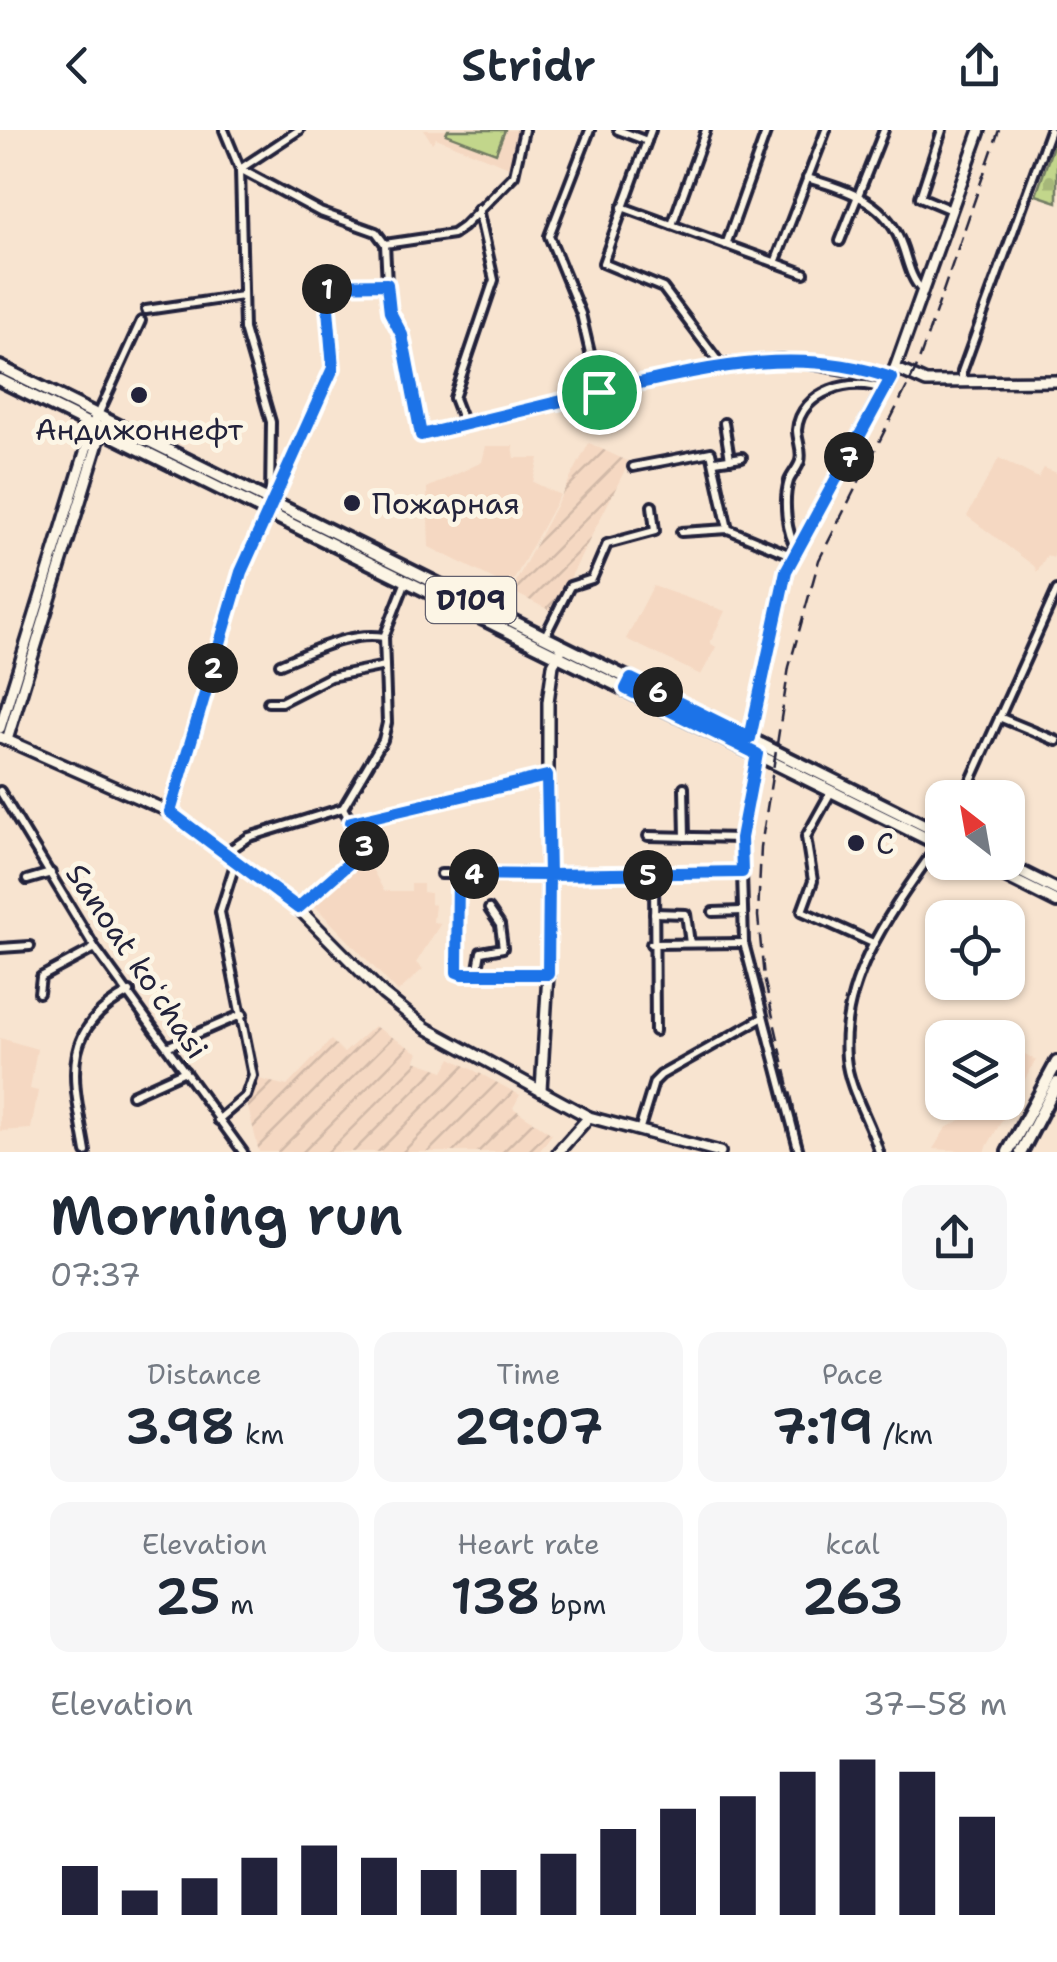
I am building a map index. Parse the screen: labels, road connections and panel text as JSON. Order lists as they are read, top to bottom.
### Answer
{
  "streets": {
    "main road": ["D109"],
    "street": ["Sanoat koʻchasi"]
  },
  "places": ["Андижоннефт", "Пожарная", "С"],
  "north": "top left",
  "page": {
    "header": "Stridr",
    "pins": [
      "1",
      "7",
      "2",
      "6",
      "3",
      "4",
      "5"
    ],
    "heading": ["Morning run", "07:37"],
    "stats": [
      ["Distance", "3.98 km"],
      ["Time", "29:07"],
      ["Pace", "7:19 /km"],
      ["Elevation", "25 m"],
      ["Heart rate", "138 bpm"],
      ["kcal", "263"]
    ],
    "chart": ["Elevation", "37–58 m"]
  }
}
